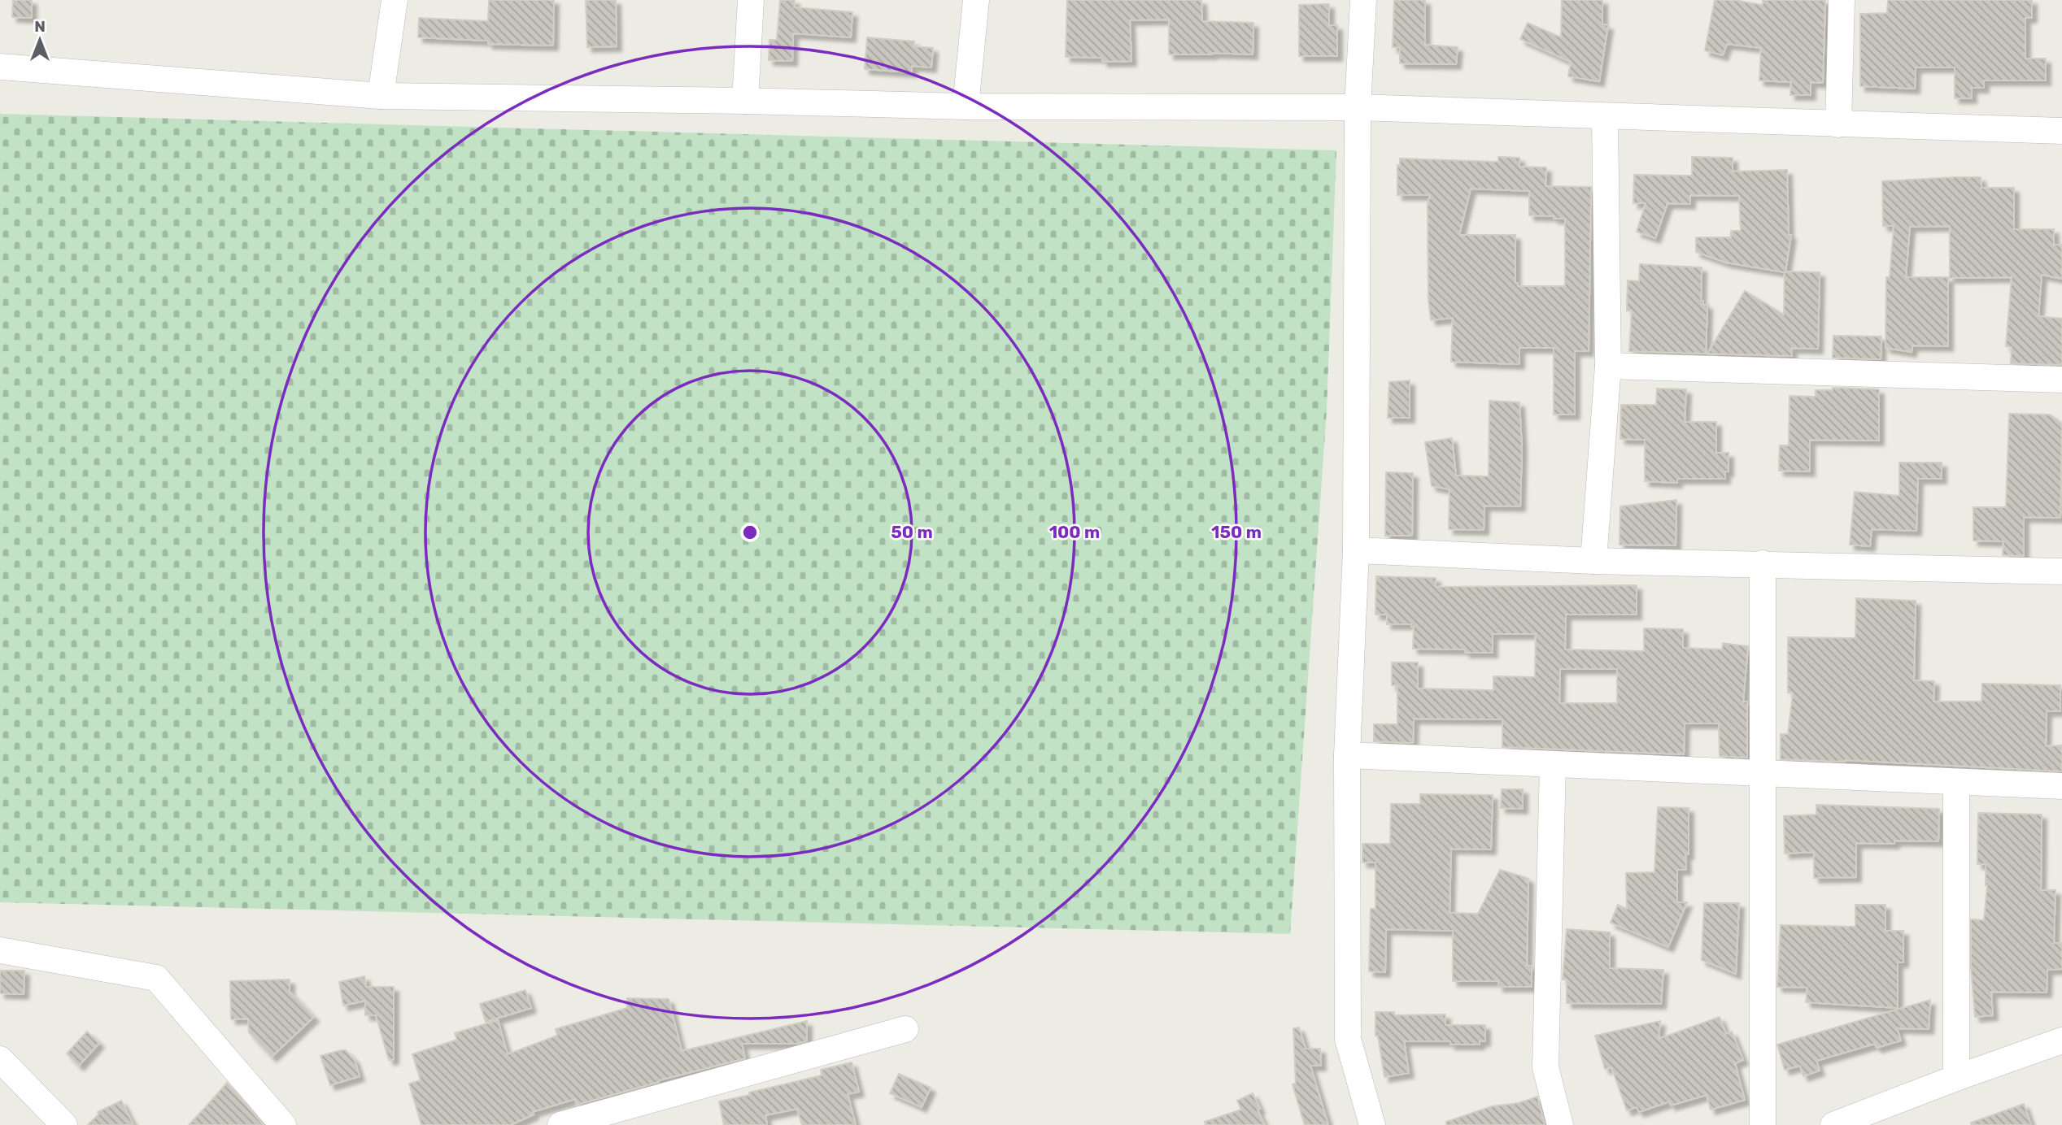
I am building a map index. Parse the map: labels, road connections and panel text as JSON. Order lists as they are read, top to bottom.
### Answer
{
  "north": "top",
  "rings": ["50 m", "100 m", "150 m"]
}
